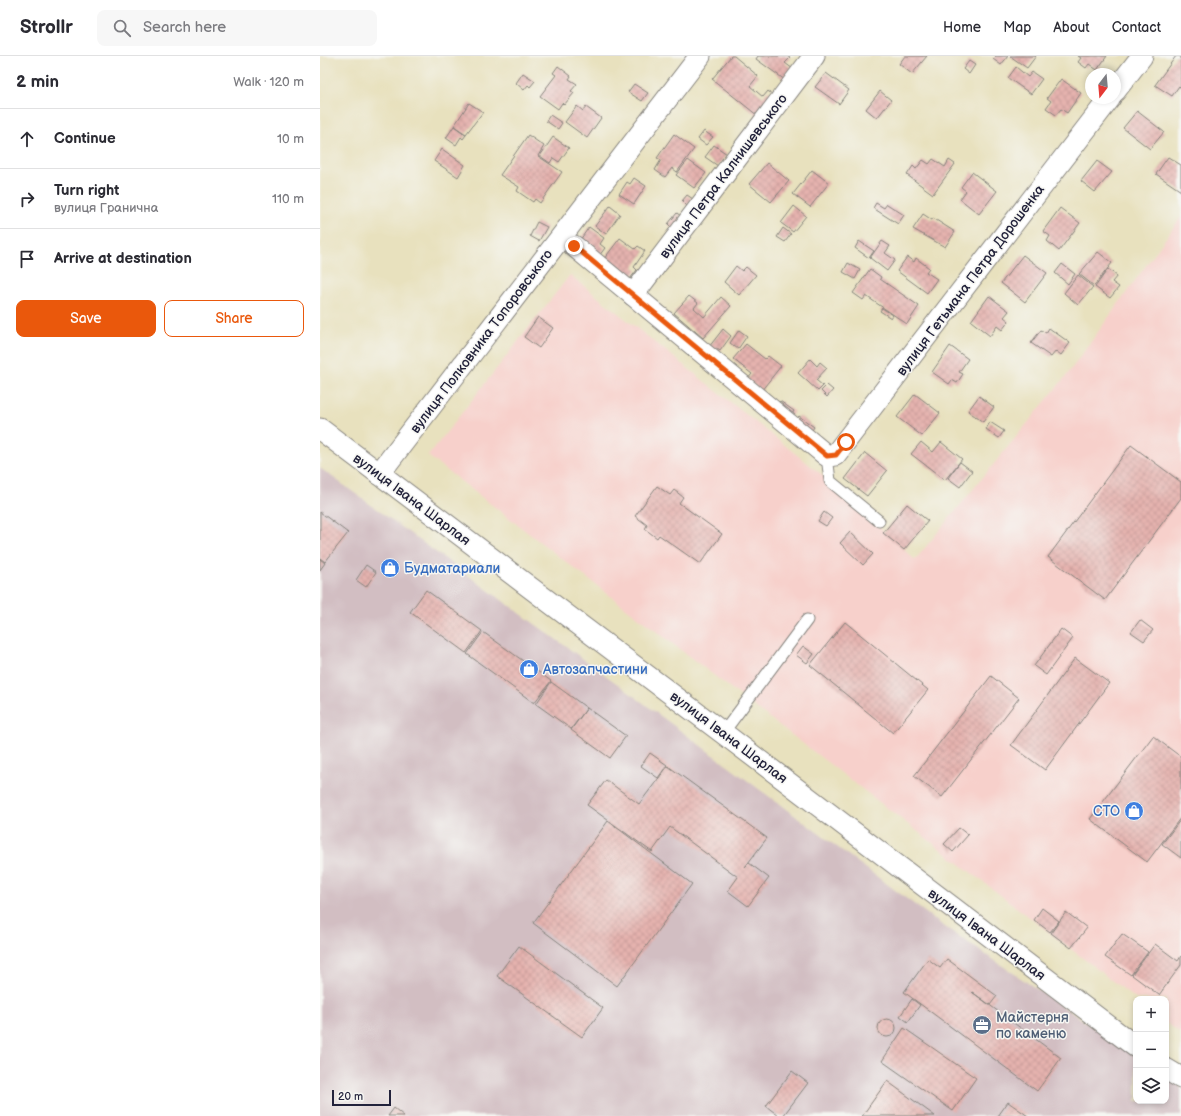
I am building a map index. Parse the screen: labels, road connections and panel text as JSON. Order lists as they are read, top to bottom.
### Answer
{
  "streets": {
    "street": [
      "вулиця Петра Калнишевського",
      "вулиця Гетьмана Петра Дорошенка",
      "вулиця Полковника Топоровського",
      "вулиця Івана Шарлая"
    ]
  },
  "crossings": [
    ["вулиця Полковника Топоровського", "вулиця Івана Шарлая"]
  ],
  "places": {
    "shop": ["Будматариали", "Автозапчастини", "СТО"],
    "office": ["Майстерня по каменю"]
  },
  "scale_bar": "20 m",
  "north": "bottom",
  "page": {
    "header": "Strollr",
    "search": "Search here",
    "nav": [
      "Home",
      "Map",
      "About",
      "Contact"
    ],
    "heading": ["2 min", "Walk · 120 m"],
    "list": [
      ["Continue", "10 m"],
      ["Turn right", "вулиця Гранична", "110 m"],
      "Arrive at destination"
    ],
    "buttons": ["Save", "Share"],
    "map_buttons": ["+", "−"],
    "scale": "20 m"
  }
}
